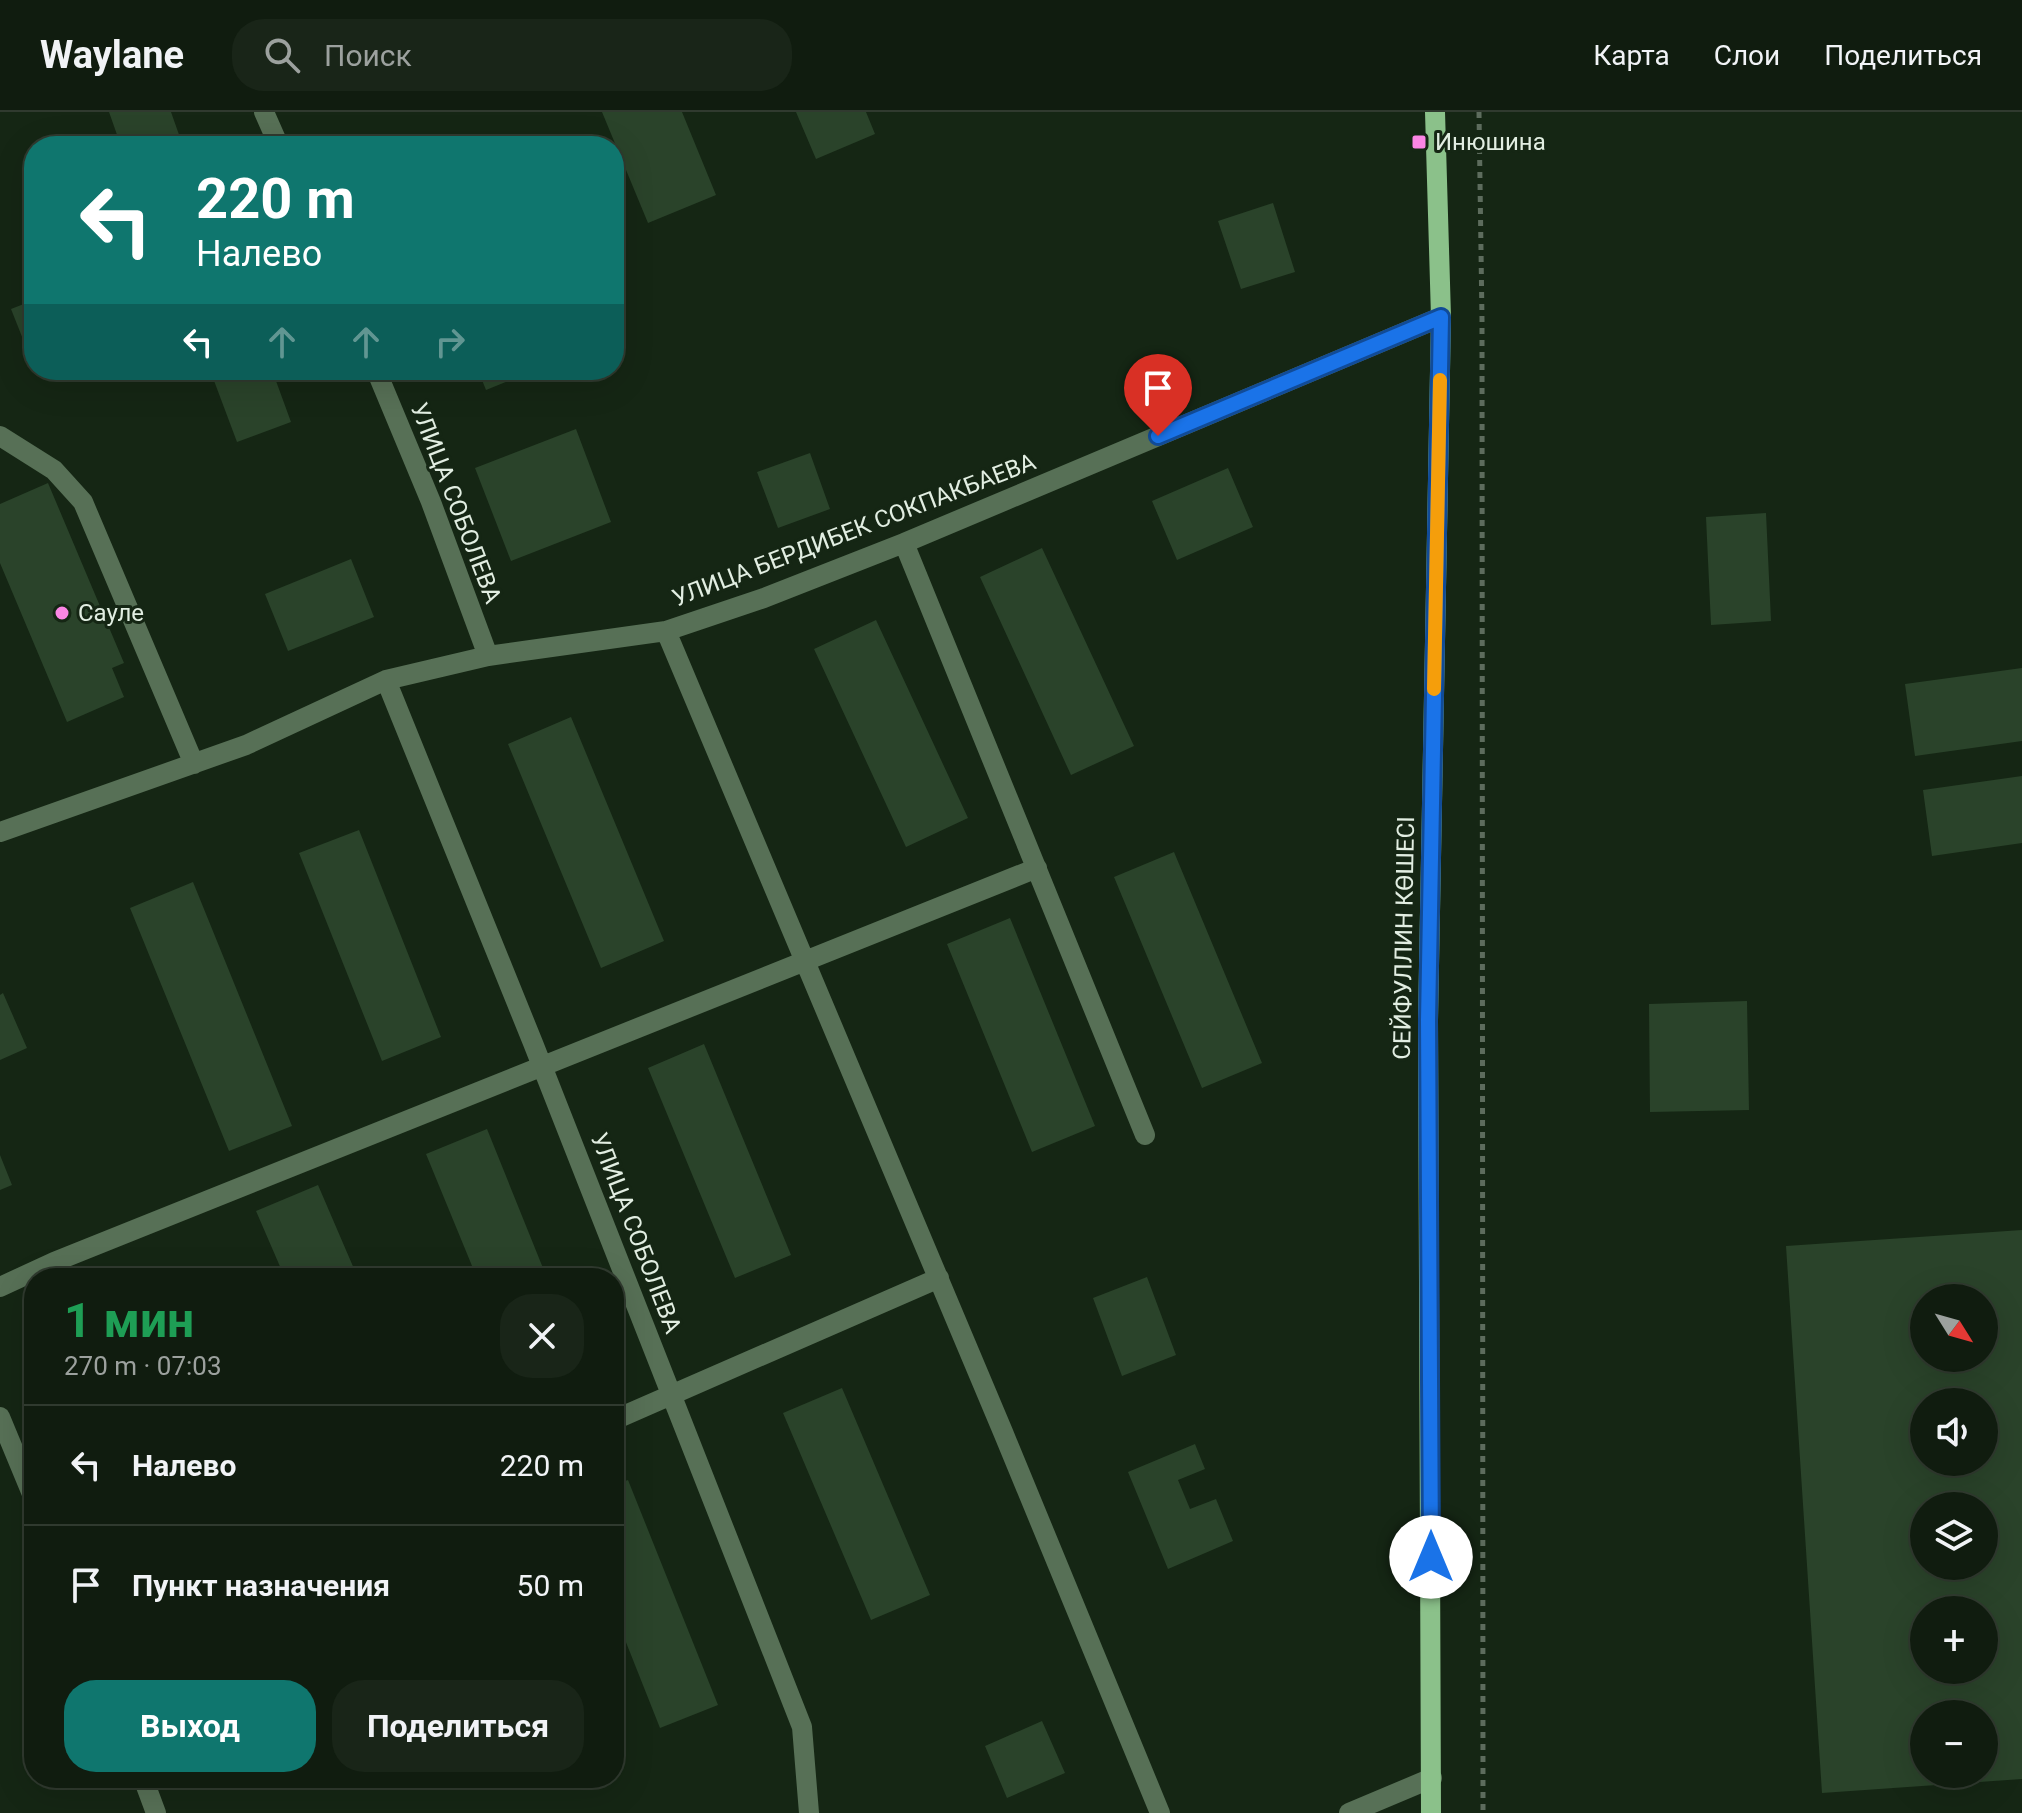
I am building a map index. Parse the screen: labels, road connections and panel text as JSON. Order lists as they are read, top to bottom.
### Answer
{
  "streets": {
    "main road": ["СЕЙФУЛЛИН КӨШЕСІ"],
    "street": ["УЛИЦА СОБОЛЕВА", "УЛИЦА БЕРДИБЕК СОКПАКБАЕВА"]
  },
  "crossings": [
    ["УЛИЦА СОБОЛЕВА", "УЛИЦА БЕРДИБЕК СОКПАКБАЕВА"],
    ["УЛИЦА БЕРДИБЕК СОКПАКБАЕВА", "СЕЙФУЛЛИН КӨШЕСІ"]
  ],
  "places": {
    "transit": ["Инюшина"],
    "other": ["Сауле"]
  },
  "north": "bottom right",
  "page": {
    "header": "Waylane",
    "search": "Поиск",
    "nav": ["Карта", "Слои", "Поделиться"],
    "turn": ["220 m", "Налево"],
    "heading": ["1 мин", "270 m · 07:03"],
    "map_buttons": ["+", "−"],
    "list": [
      {
        "name": "Налево",
        "value": "220 m"
      },
      {
        "name": "Пункт назначения",
        "value": "50 m"
      }
    ],
    "buttons": ["Выход", "Поделиться"]
  }
}
